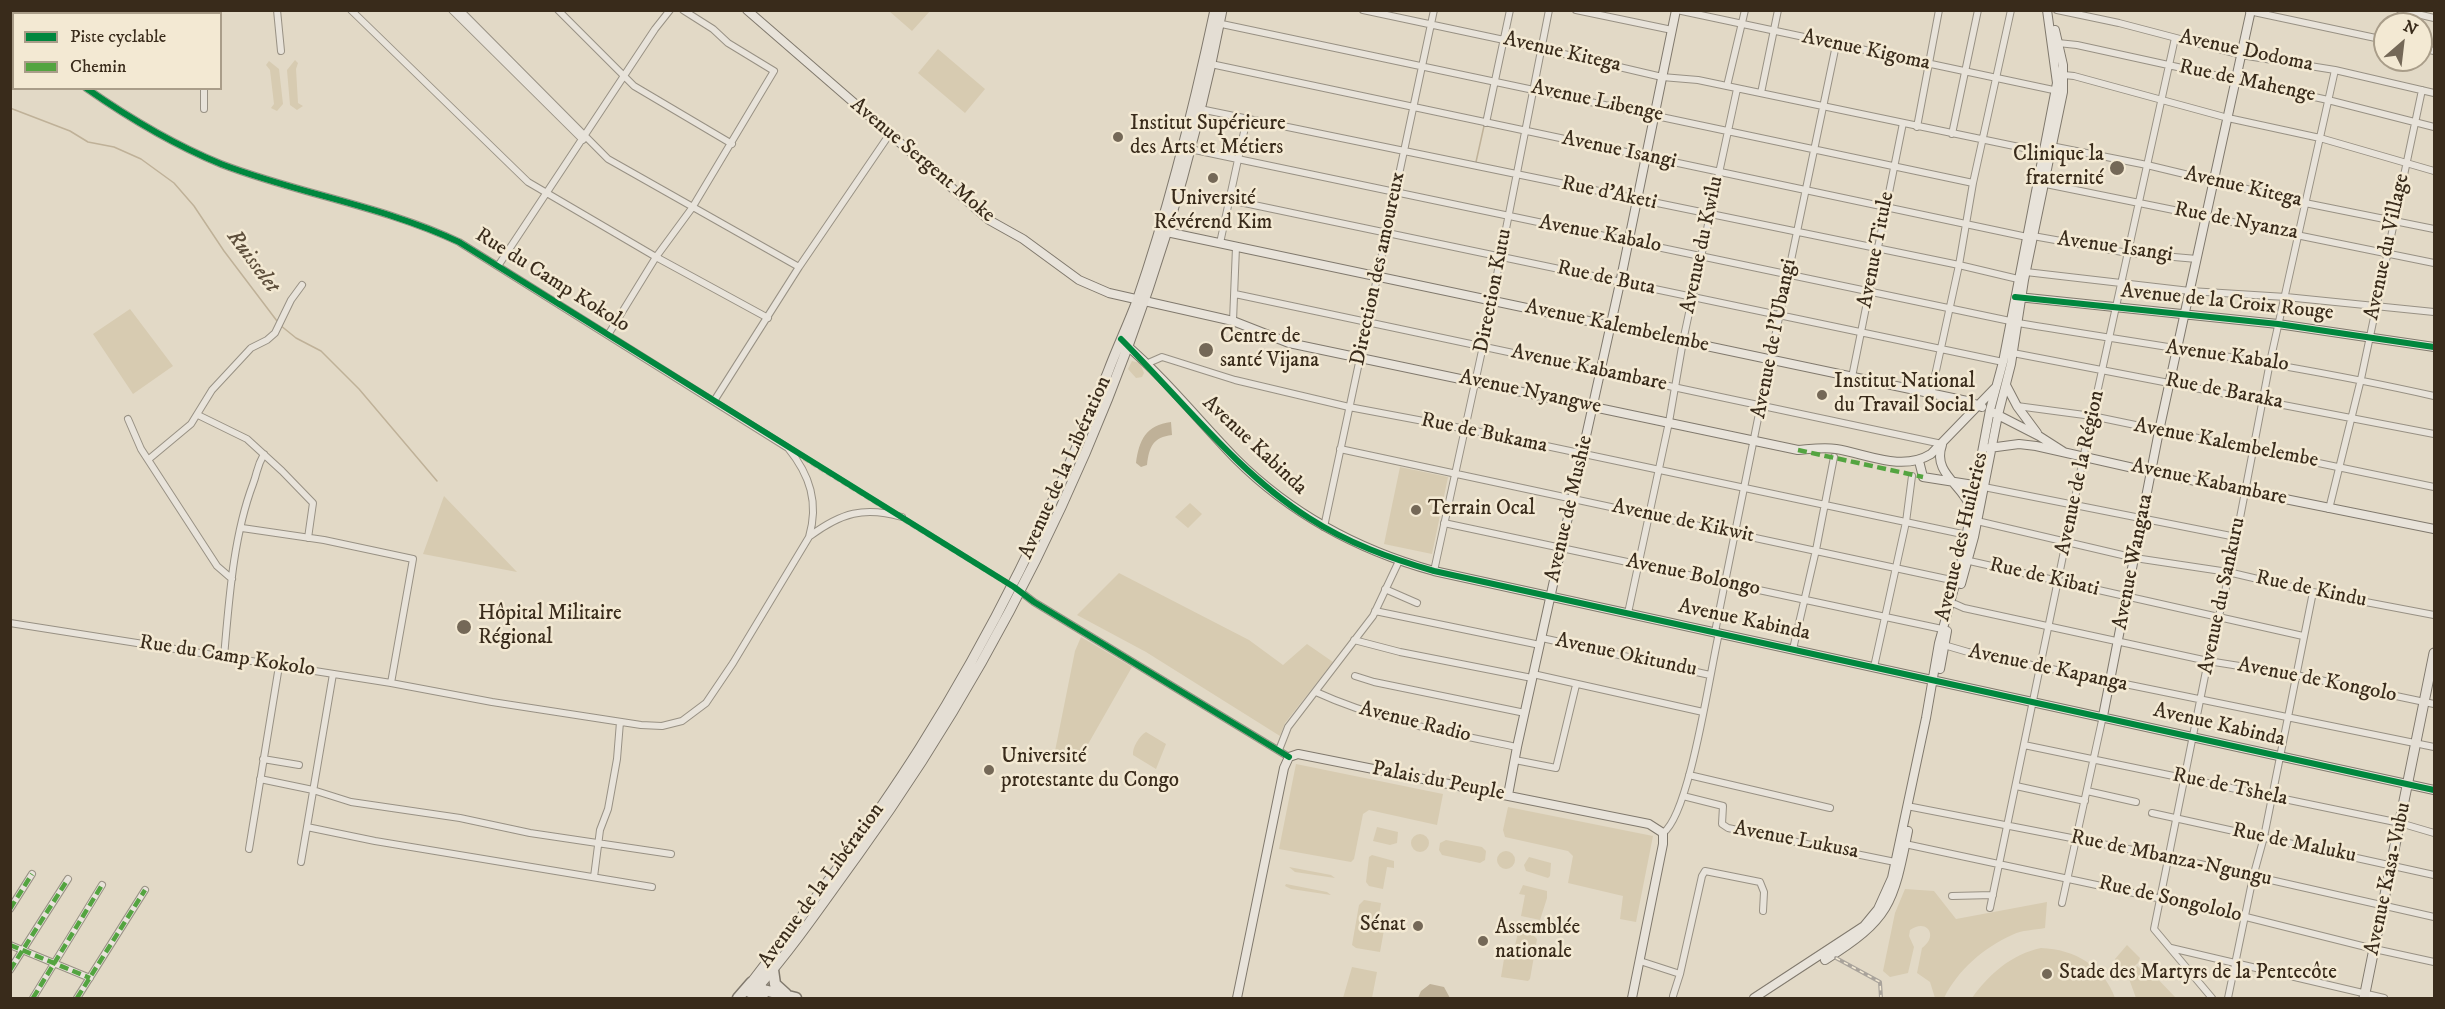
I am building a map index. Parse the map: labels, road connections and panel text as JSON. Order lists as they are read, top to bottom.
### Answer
{
  "streets": {
    "main road": ["Avenue de la Libération", "Avenue Kasa-Vubu"],
    "street": [
      "Avenue Kigoma",
      "Avenue Dodoma",
      "Avenue Kitega",
      "Rue de Mahenge",
      "Avenue Libenge",
      "Avenue Isangi",
      "Avenue Sergent Moke",
      "Rue d'Aketi",
      "Rue de Nyanza",
      "Avenue Kabalo",
      "Avenue du Kwilu",
      "Avenue du Village",
      "Avenue Titule",
      "Direction des amoureux",
      "Rue de Buta",
      "Rue du Camp Kokolo",
      "Direction Kutu",
      "Avenue de la Croix Rouge",
      "Avenue Kalembelembe",
      "Avenue de l'Ubangi",
      "Avenue Kabambare",
      "Rue de Baraka",
      "Avenue Nyangwe",
      "Rue de Bukama",
      "Avenue Kabinda",
      "Avenue de la Région",
      "Avenue de Mushie",
      "Avenue de Kikwit",
      "Avenue des Huileries",
      "Avenue Wangata",
      "Avenue Bolongo",
      "Rue de Kibati",
      "Rue de Kindu",
      "Avenue du Sankuru",
      "Avenue Okitundu",
      "Avenue de Kapanga",
      "Avenue de Kongolo",
      "Avenue Radio",
      "Palais du Peuple",
      "Rue de Tshela",
      "Avenue Lukusa",
      "Rue de Maluku",
      "Rue de Mbanza-Ngungu",
      "Rue de Songololo"
    ]
  },
  "crossings": [
    ["Avenue Kigoma", "Avenue de l'Ubangi"],
    ["Avenue Kigoma", "Avenue de Mushie"],
    ["Avenue Kigoma", "Avenue des Huileries"],
    ["Avenue Dodoma", "Avenue du Village"],
    ["Avenue Dodoma", "Avenue de la Région"],
    ["Avenue Dodoma", "Avenue Wangata"],
    ["Avenue Dodoma", "Avenue du Sankuru"],
    ["Avenue Kitega", "Avenue du Kwilu"],
    ["Avenue Kitega", "Avenue du Village"],
    ["Avenue Kitega", "Avenue Titule"],
    ["Avenue Kitega", "Direction des amoureux"],
    ["Avenue Kitega", "Direction Kutu"],
    ["Avenue Kitega", "Avenue de l'Ubangi"],
    ["Avenue Kitega", "Avenue de la Région"],
    ["Avenue Kitega", "Avenue de Mushie"],
    ["Avenue Kitega", "Avenue des Huileries"],
    ["Avenue Kitega", "Avenue Wangata"],
    ["Avenue Kitega", "Avenue du Sankuru"],
    ["Rue de Mahenge", "Avenue du Village"],
    ["Rue de Mahenge", "Avenue de la Région"],
    ["Rue de Mahenge", "Avenue des Huileries"],
    ["Rue de Mahenge", "Avenue Wangata"],
    ["Rue de Mahenge", "Avenue du Sankuru"],
    ["Avenue Libenge", "Avenue du Kwilu"],
    ["Avenue Libenge", "Avenue Titule"],
    ["Avenue Libenge", "Direction des amoureux"],
    ["Avenue Libenge", "Direction Kutu"],
    ["Avenue Libenge", "Avenue de l'Ubangi"],
    ["Avenue Libenge", "Avenue de la Libération"],
    ["Avenue Libenge", "Avenue de Mushie"],
    ["Avenue Isangi", "Avenue du Kwilu"],
    ["Avenue Isangi", "Avenue Titule"],
    ["Avenue Isangi", "Direction des amoureux"],
    ["Avenue Isangi", "Direction Kutu"],
    ["Avenue Isangi", "Avenue de l'Ubangi"],
    ["Avenue Isangi", "Avenue de la Libération"],
    ["Avenue Isangi", "Avenue de la Région"],
    ["Avenue Isangi", "Avenue de Mushie"],
    ["Avenue Isangi", "Avenue des Huileries"],
    ["Avenue Isangi", "Avenue Wangata"],
    ["Avenue Sergent Moke", "Avenue Nyangwe"],
    ["Avenue Sergent Moke", "Avenue de la Libération"],
    ["Rue d'Aketi", "Avenue du Kwilu"],
    ["Rue d'Aketi", "Avenue Titule"],
    ["Rue d'Aketi", "Direction des amoureux"],
    ["Rue d'Aketi", "Direction Kutu"],
    ["Rue d'Aketi", "Avenue de l'Ubangi"],
    ["Rue d'Aketi", "Avenue de la Libération"],
    ["Rue d'Aketi", "Avenue de Mushie"],
    ["Rue d'Aketi", "Avenue des Huileries"],
    ["Rue de Nyanza", "Avenue du Village"],
    ["Rue de Nyanza", "Avenue de la Région"],
    ["Rue de Nyanza", "Avenue des Huileries"],
    ["Rue de Nyanza", "Avenue Wangata"],
    ["Rue de Nyanza", "Avenue du Sankuru"],
    ["Avenue Kabalo", "Avenue du Kwilu"],
    ["Avenue Kabalo", "Avenue du Village"],
    ["Avenue Kabalo", "Avenue Titule"],
    ["Avenue Kabalo", "Direction des amoureux"],
    ["Avenue Kabalo", "Direction Kutu"],
    ["Avenue Kabalo", "Avenue de l'Ubangi"],
    ["Avenue Kabalo", "Avenue de la Libération"],
    ["Avenue Kabalo", "Avenue de la Région"],
    ["Avenue Kabalo", "Avenue de Mushie"],
    ["Avenue Kabalo", "Avenue des Huileries"],
    ["Avenue Kabalo", "Avenue Wangata"],
    ["Avenue Kabalo", "Avenue du Sankuru"],
    ["Avenue du Kwilu", "Rue de Buta"],
    ["Avenue du Kwilu", "Avenue Kalembelembe"],
    ["Avenue du Kwilu", "Avenue Kabambare"],
    ["Avenue du Kwilu", "Avenue Nyangwe"],
    ["Avenue du Kwilu", "Rue de Bukama"],
    ["Avenue du Kwilu", "Avenue Kabinda"],
    ["Avenue du Kwilu", "Avenue de Kikwit"],
    ["Avenue du Kwilu", "Avenue Bolongo"],
    ["Avenue du Village", "Avenue de la Croix Rouge"],
    ["Avenue du Village", "Avenue Kalembelembe"],
    ["Avenue du Village", "Avenue Kabambare"],
    ["Avenue du Village", "Rue de Baraka"],
    ["Avenue Titule", "Rue de Buta"],
    ["Avenue Titule", "Avenue Kalembelembe"],
    ["Direction des amoureux", "Rue de Buta"],
    ["Direction des amoureux", "Avenue Kalembelembe"],
    ["Direction des amoureux", "Avenue Kabambare"],
    ["Direction des amoureux", "Avenue Nyangwe"],
    ["Direction des amoureux", "Rue de Bukama"],
    ["Direction des amoureux", "Avenue Kabinda"],
    ["Direction des amoureux", "Avenue de Kikwit"],
    ["Rue de Buta", "Direction Kutu"],
    ["Rue de Buta", "Avenue de l'Ubangi"],
    ["Rue de Buta", "Avenue de Mushie"],
    ["Rue de Buta", "Avenue des Huileries"],
    ["Direction Kutu", "Avenue Kalembelembe"],
    ["Direction Kutu", "Avenue Kabambare"],
    ["Direction Kutu", "Avenue Nyangwe"],
    ["Direction Kutu", "Rue de Bukama"],
    ["Direction Kutu", "Avenue Kabinda"],
    ["Direction Kutu", "Avenue de Kikwit"],
    ["Direction Kutu", "Avenue Bolongo"],
    ["Avenue de la Croix Rouge", "Avenue de la Région"],
    ["Avenue de la Croix Rouge", "Avenue des Huileries"],
    ["Avenue de la Croix Rouge", "Avenue Wangata"],
    ["Avenue de la Croix Rouge", "Avenue du Sankuru"],
    ["Avenue Kalembelembe", "Avenue de l'Ubangi"],
    ["Avenue Kalembelembe", "Avenue Kabambare"],
    ["Avenue Kalembelembe", "Avenue de la Libération"],
    ["Avenue Kalembelembe", "Avenue de la Région"],
    ["Avenue Kalembelembe", "Avenue de Mushie"],
    ["Avenue Kalembelembe", "Avenue des Huileries"],
    ["Avenue Kalembelembe", "Avenue Wangata"],
    ["Avenue Kalembelembe", "Avenue du Sankuru"],
    ["Avenue de l'Ubangi", "Avenue Kabambare"],
    ["Avenue de l'Ubangi", "Avenue Nyangwe"],
    ["Avenue de l'Ubangi", "Rue de Bukama"],
    ["Avenue de l'Ubangi", "Avenue Kabinda"],
    ["Avenue de l'Ubangi", "Avenue de Kikwit"],
    ["Avenue de l'Ubangi", "Avenue Bolongo"],
    ["Avenue de l'Ubangi", "Avenue Okitundu"],
    ["Avenue de l'Ubangi", "Palais du Peuple"],
    ["Avenue de l'Ubangi", "Avenue Lukusa"],
    ["Avenue Kabambare", "Avenue de la Région"],
    ["Avenue Kabambare", "Avenue de Mushie"],
    ["Avenue Kabambare", "Avenue des Huileries"],
    ["Avenue Kabambare", "Avenue Wangata"],
    ["Avenue Kabambare", "Avenue du Sankuru"],
    ["Rue de Baraka", "Avenue de la Région"],
    ["Rue de Baraka", "Avenue des Huileries"],
    ["Rue de Baraka", "Avenue Wangata"],
    ["Rue de Baraka", "Avenue du Sankuru"],
    ["Avenue Nyangwe", "Avenue de la Libération"],
    ["Avenue Nyangwe", "Avenue de Mushie"],
    ["Rue de Bukama", "Avenue Kabinda"],
    ["Rue de Bukama", "Avenue de Mushie"],
    ["Rue de Bukama", "Avenue des Huileries"],
    ["Avenue Kabinda", "Avenue de la Libération"],
    ["Avenue Kabinda", "Avenue de la Région"],
    ["Avenue Kabinda", "Avenue de Mushie"],
    ["Avenue Kabinda", "Avenue des Huileries"],
    ["Avenue Kabinda", "Avenue Wangata"],
    ["Avenue Kabinda", "Avenue du Sankuru"],
    ["Avenue Kabinda", "Avenue Kasa-Vubu"],
    ["Avenue de la Région", "Rue de Kibati"],
    ["Avenue de la Région", "Rue de Kindu"],
    ["Avenue de la Région", "Avenue de Kapanga"],
    ["Avenue de la Région", "Avenue de Kongolo"],
    ["Avenue de la Région", "Rue de Tshela"],
    ["Avenue de la Région", "Rue de Mbanza-Ngungu"],
    ["Avenue de la Région", "Rue de Songololo"],
    ["Avenue de Mushie", "Avenue de Kikwit"],
    ["Avenue de Mushie", "Avenue Bolongo"],
    ["Avenue de Mushie", "Avenue Okitundu"],
    ["Avenue de Mushie", "Avenue Radio"],
    ["Avenue de Mushie", "Palais du Peuple"],
    ["Avenue de Kikwit", "Avenue des Huileries"],
    ["Avenue des Huileries", "Avenue Bolongo"],
    ["Avenue des Huileries", "Rue de Kibati"],
    ["Avenue des Huileries", "Rue de Kindu"],
    ["Avenue des Huileries", "Avenue de Kapanga"],
    ["Avenue des Huileries", "Avenue de Kongolo"],
    ["Avenue des Huileries", "Avenue Lukusa"],
    ["Avenue des Huileries", "Rue de Mbanza-Ngungu"],
    ["Avenue des Huileries", "Rue de Songololo"],
    ["Avenue Wangata", "Rue de Kibati"],
    ["Avenue Wangata", "Rue de Kindu"],
    ["Avenue Wangata", "Avenue de Kapanga"],
    ["Avenue Wangata", "Avenue de Kongolo"],
    ["Avenue Wangata", "Rue de Tshela"],
    ["Avenue Wangata", "Rue de Mbanza-Ngungu"],
    ["Avenue Wangata", "Rue de Songololo"],
    ["Rue de Kibati", "Avenue du Sankuru"],
    ["Rue de Kindu", "Avenue du Sankuru"],
    ["Avenue du Sankuru", "Avenue de Kapanga"],
    ["Avenue du Sankuru", "Avenue de Kongolo"],
    ["Avenue du Sankuru", "Rue de Tshela"],
    ["Avenue du Sankuru", "Rue de Maluku"],
    ["Avenue du Sankuru", "Rue de Mbanza-Ngungu"],
    ["Avenue du Sankuru", "Rue de Songololo"],
    ["Avenue de Kapanga", "Avenue Kasa-Vubu"],
    ["Avenue de Kongolo", "Avenue Kasa-Vubu"],
    ["Rue de Tshela", "Avenue Kasa-Vubu"],
    ["Rue de Maluku", "Avenue Kasa-Vubu"],
    ["Rue de Mbanza-Ngungu", "Avenue Kasa-Vubu"],
    ["Avenue Kasa-Vubu", "Rue de Songololo"]
  ],
  "water": ["Ruisselet"],
  "places": [
    "Institut Supérieure des Arts et Métiers",
    "Clinique la fraternité",
    "Université Révérend Kim",
    "Centre de santé Vijana",
    "Institut National du Travail Social",
    "Terrain Ocal",
    "Hôpital Militaire Régional",
    "Université protestante du Congo",
    "Sénat",
    "Assemblée nationale",
    "Stade des Martyrs de la Pentecôte"
  ],
  "legend": ["Piste cyclable", "Chemin"],
  "north": "top right"
}
